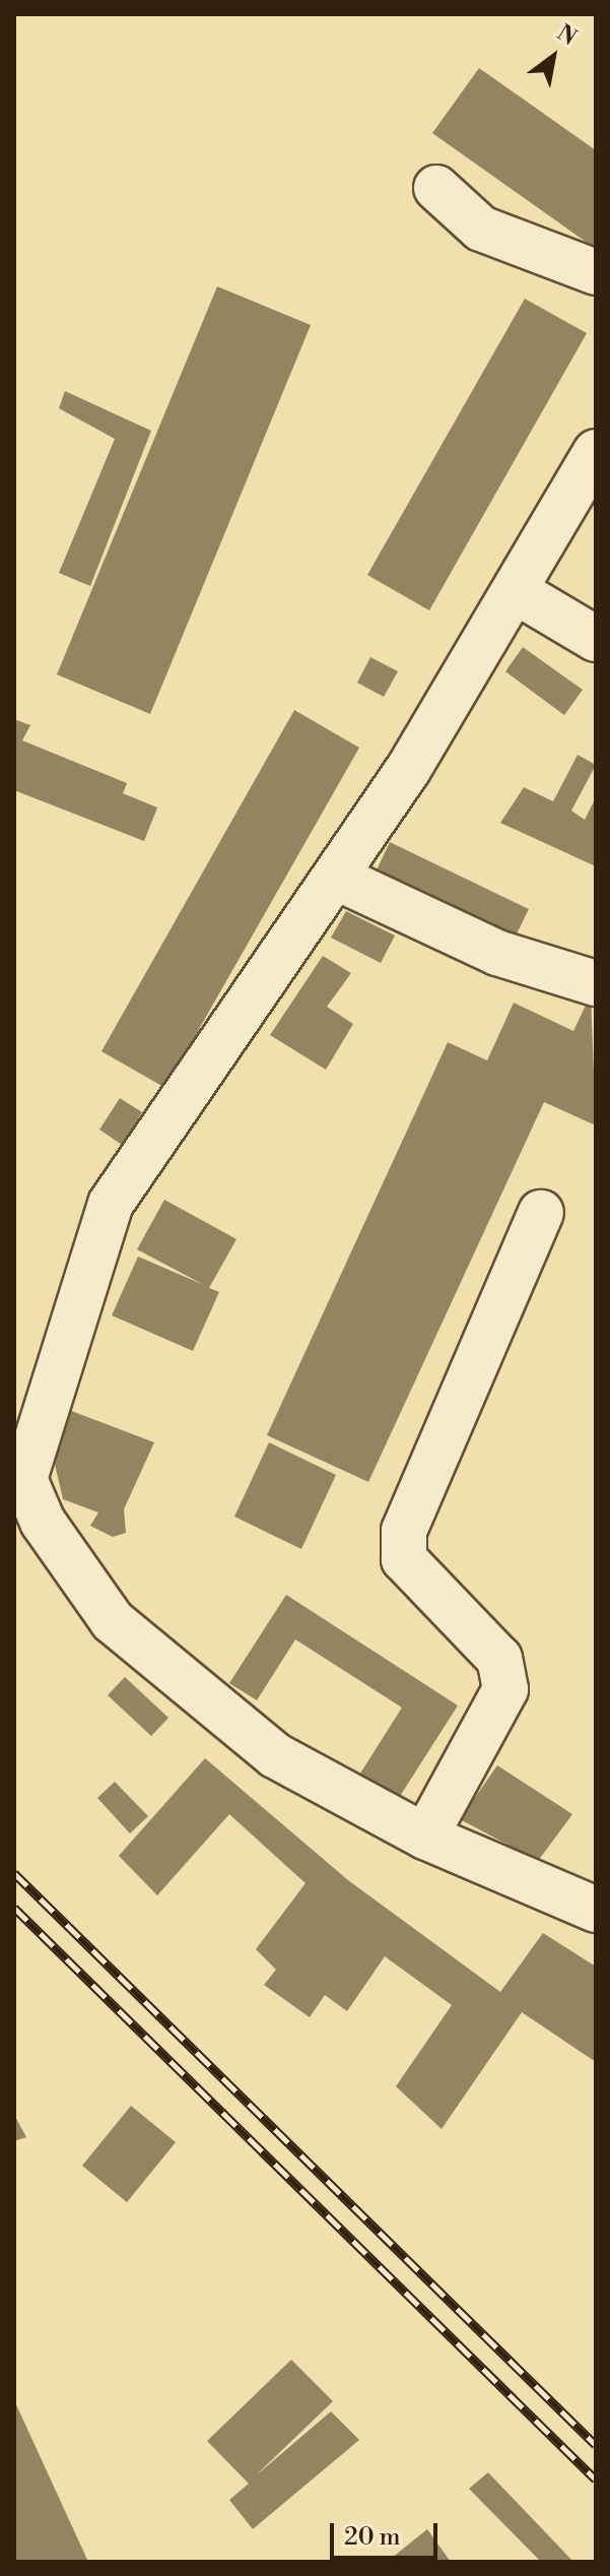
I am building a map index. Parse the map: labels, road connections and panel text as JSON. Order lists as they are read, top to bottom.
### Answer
{
  "scale_bar": "20 m",
  "north": "top right"
}
